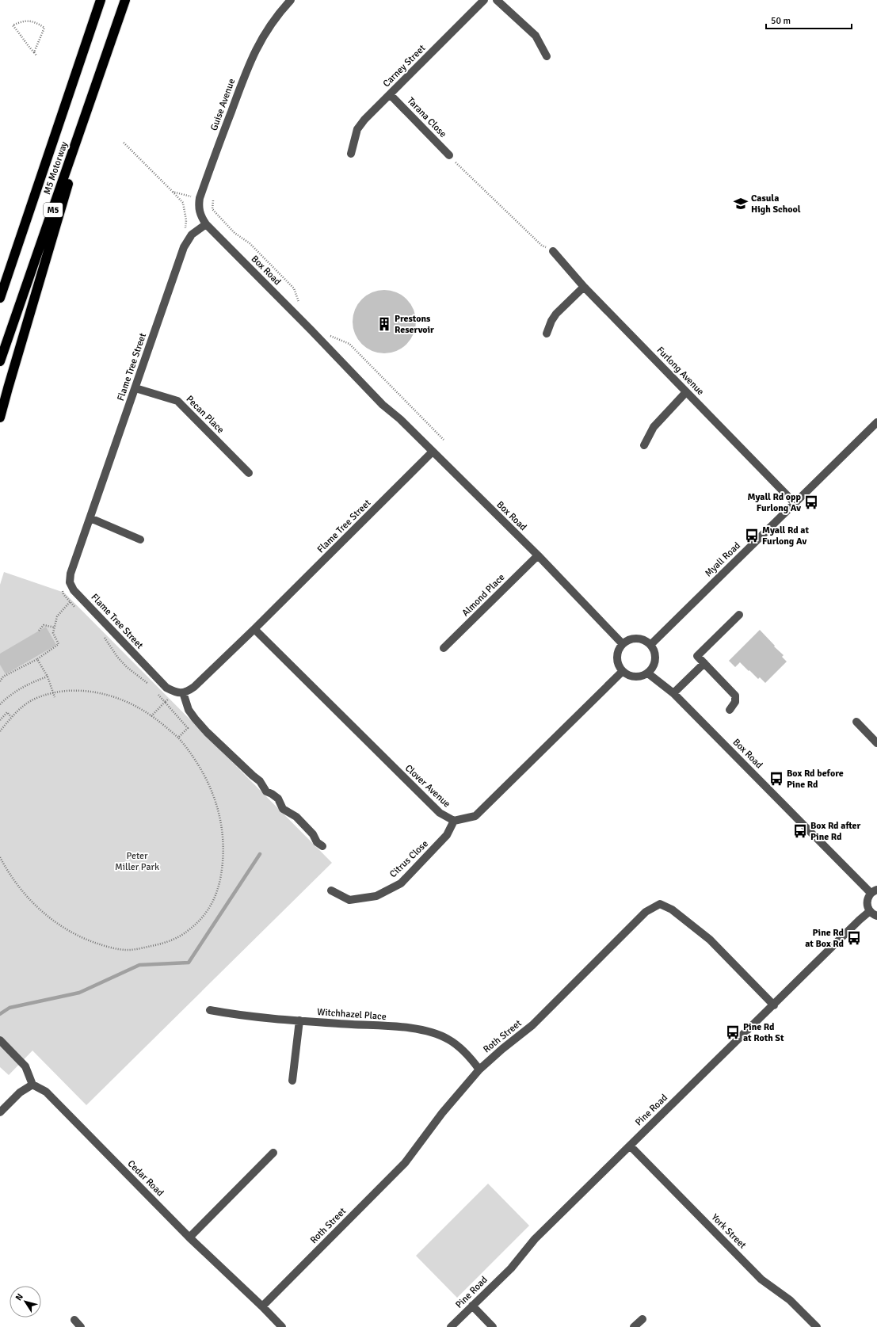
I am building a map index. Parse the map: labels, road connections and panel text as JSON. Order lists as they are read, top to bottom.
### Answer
{
  "streets": {
    "highway": ["M5 Motorway", "M5"],
    "street": [
      "Carney Street",
      "Guise Avenue",
      "Tarana Close",
      "Box Road",
      "Flame Tree Street",
      "Furlong Avenue",
      "Pecan Place",
      "Myall Road",
      "Almond Place",
      "Clover Avenue",
      "Citrus Close",
      "Witchhazel Place",
      "Roth Street",
      "Pine Road",
      "Cedar Road",
      "York Street"
    ]
  },
  "crossings": [
    ["Carney Street", "Tarana Close"],
    ["Guise Avenue", "Box Road"],
    ["Guise Avenue", "Flame Tree Street"],
    ["Box Road", "Flame Tree Street"],
    ["Box Road", "Myall Road"],
    ["Box Road", "Almond Place"],
    ["Flame Tree Street", "Pecan Place"],
    ["Flame Tree Street", "Clover Avenue"],
    ["Furlong Avenue", "Myall Road"],
    ["Clover Avenue", "Citrus Close"],
    ["Witchhazel Place", "Roth Street"],
    ["Roth Street", "Pine Road"],
    ["Roth Street", "Cedar Road"],
    ["Pine Road", "York Street"]
  ],
  "parks": ["Peter Miller Park"],
  "places": {
    "school or university": ["Casula High School"],
    "building": ["Prestons Reservoir"],
    "bus stop": [
      "Myall Rd opp Furlong Av",
      "Myall Rd at Furlong Av",
      "Box Rd before Pine Rd",
      "Box Rd after Pine Rd",
      "Pine Rd at Box Rd",
      "Pine Rd at Roth St"
    ]
  },
  "scale_bar": "50 m",
  "north": "top left"
}
